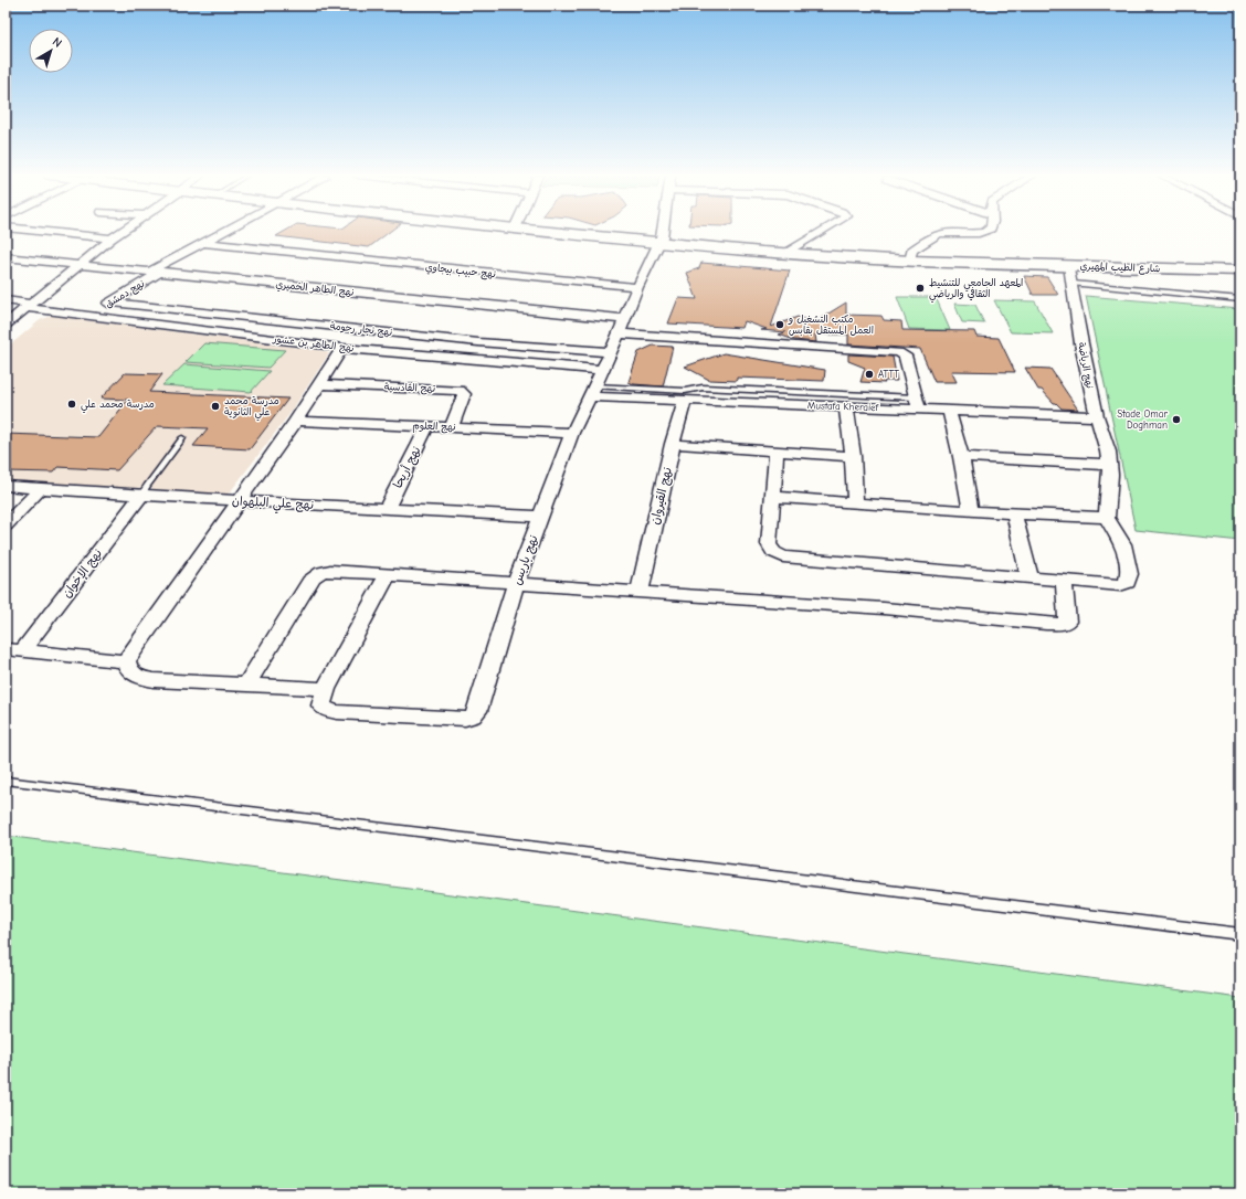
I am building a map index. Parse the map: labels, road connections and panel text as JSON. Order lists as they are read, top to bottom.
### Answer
{
  "streets": {
    "street": [
      "شارع الطيب المهيري",
      "نهج حبيب بيجاوي",
      "نهج الطاهر الخميري",
      "نهج دمشق",
      "نهج نجار رحومة",
      "نهج الطاهر بن عشور",
      "نهج الرياضة",
      "نهج القادسية",
      "Mustafa Kheraief",
      "نهج العلوم",
      "نهج أريحا",
      "نهج القيروان",
      "نهج علي البلهوان",
      "نهج باريس",
      "نهج الإخوان"
    ]
  },
  "crossings": [
    ["شارع الطيب المهيري", "نهج الرياضة"],
    ["شارع الطيب المهيري", "نهج باريس"],
    ["نهج حبيب بيجاوي", "نهج دمشق"],
    ["نهج حبيب بيجاوي", "نهج باريس"],
    ["نهج الطاهر الخميري", "نهج دمشق"],
    ["نهج الطاهر الخميري", "نهج باريس"],
    ["نهج دمشق", "نهج نجار رحومة"],
    ["نهج دمشق", "نهج الطاهر بن عشور"],
    ["نهج نجار رحومة", "نهج باريس"],
    ["نهج الطاهر بن عشور", "نهج باريس"],
    ["نهج الرياضة", "Mustafa Kheraief"],
    ["نهج القادسية", "نهج العلوم"],
    ["Mustafa Kheraief", "نهج القيروان"],
    ["Mustafa Kheraief", "نهج باريس"],
    ["نهج العلوم", "نهج أريحا"],
    ["نهج العلوم", "نهج باريس"],
    ["نهج أريحا", "نهج علي البلهوان"],
    ["نهج علي البلهوان", "نهج باريس"],
    ["نهج علي البلهوان", "نهج الإخوان"]
  ],
  "places": [
    "المعهد الجامعي للتنشيط الثقافي والرياضي",
    "مكتب التشغيل و العمل المستقل بقابس",
    "ATTT",
    "مدرسة محمد علي",
    "مدرسة محمد علي الثانوية",
    "Stade Omar Doghman"
  ],
  "north": "top right"
}
